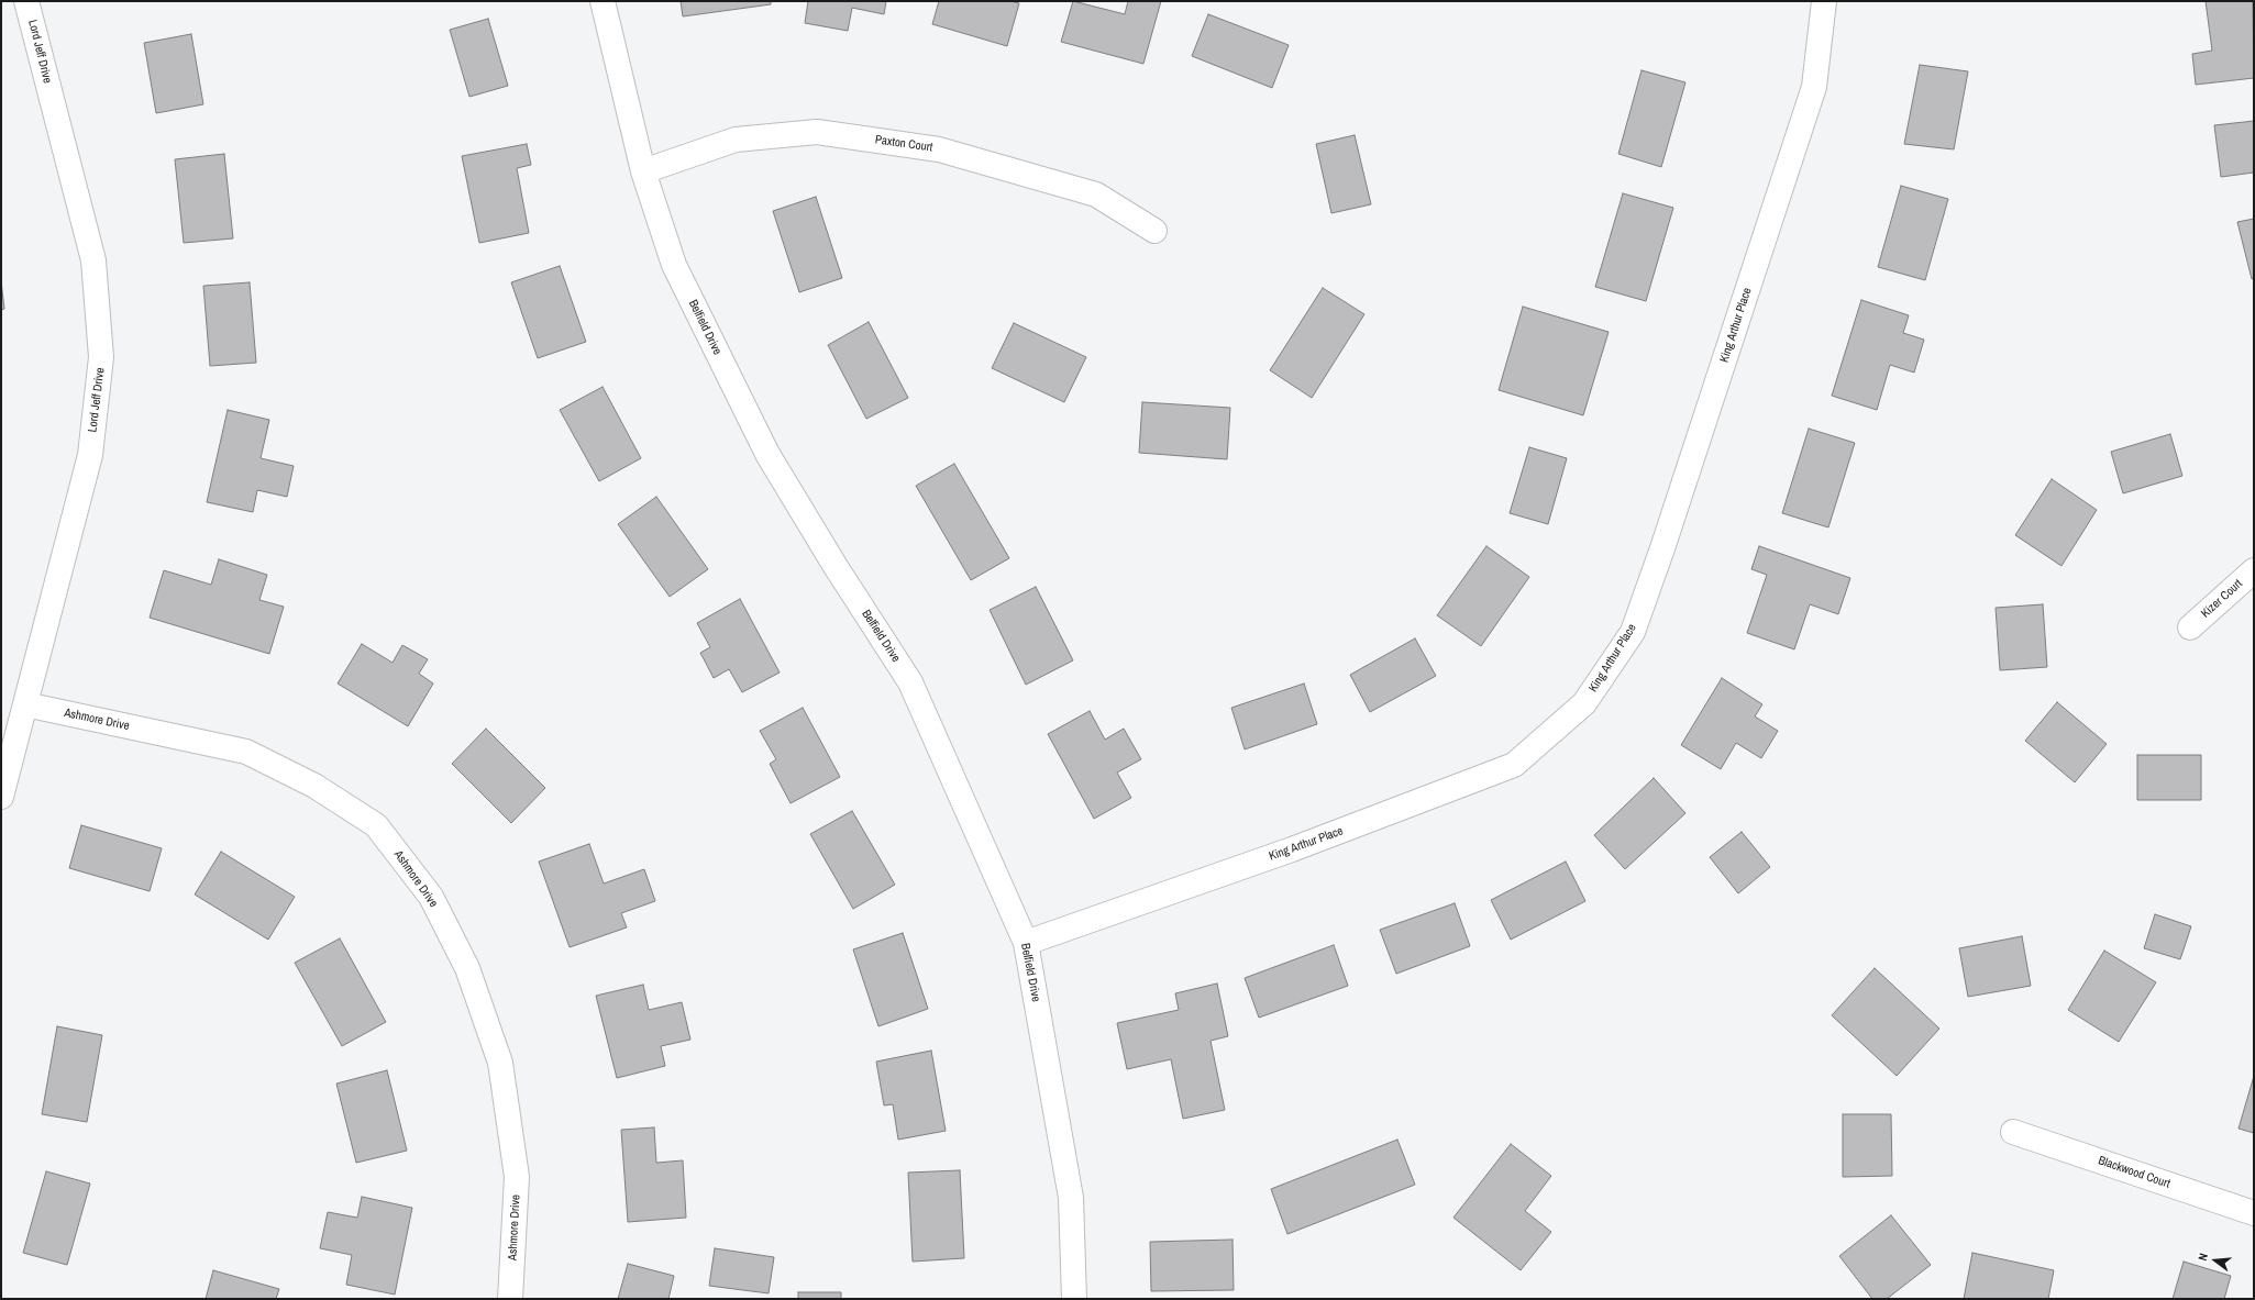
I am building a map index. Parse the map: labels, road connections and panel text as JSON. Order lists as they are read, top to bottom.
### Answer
{
  "streets": {
    "street": [
      "Lord Jeff Drive",
      "Paxton Court",
      "King Arthur Place",
      "Belfield Drive",
      "Kizer Court",
      "Ashmore Drive",
      "Blackwood Court"
    ]
  },
  "crossings": [
    ["Lord Jeff Drive", "Ashmore Drive"],
    ["Paxton Court", "Belfield Drive"],
    ["King Arthur Place", "Belfield Drive"]
  ],
  "north": "left"
}
